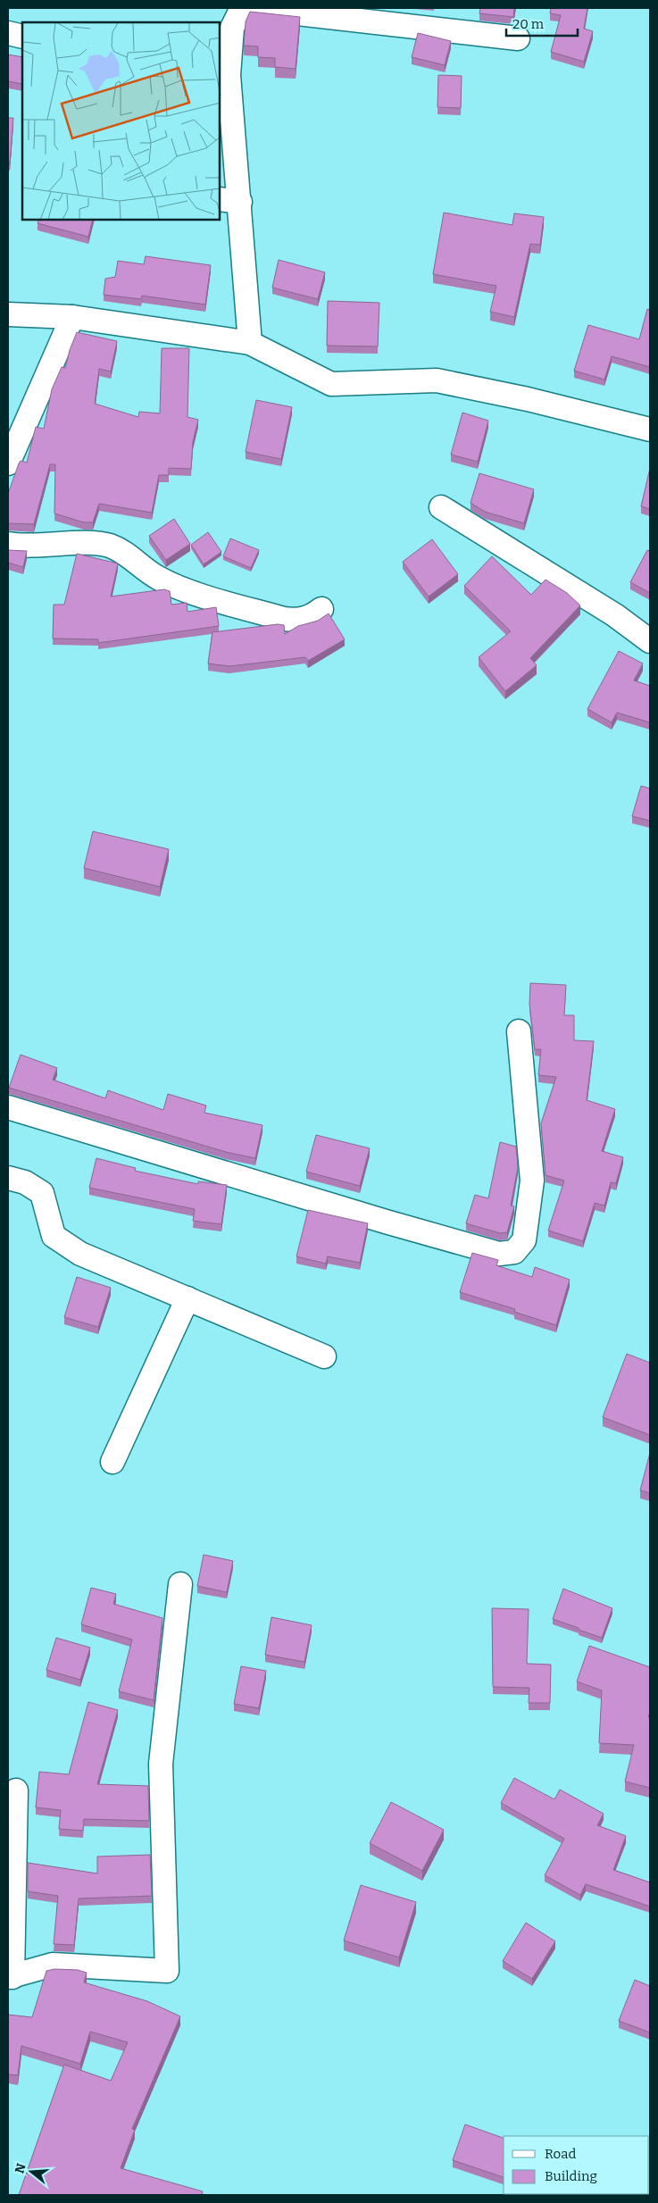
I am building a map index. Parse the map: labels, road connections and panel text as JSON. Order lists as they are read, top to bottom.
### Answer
{
  "legend": ["Road", "Building"],
  "scale_bar": "20 m",
  "north": "left"
}
